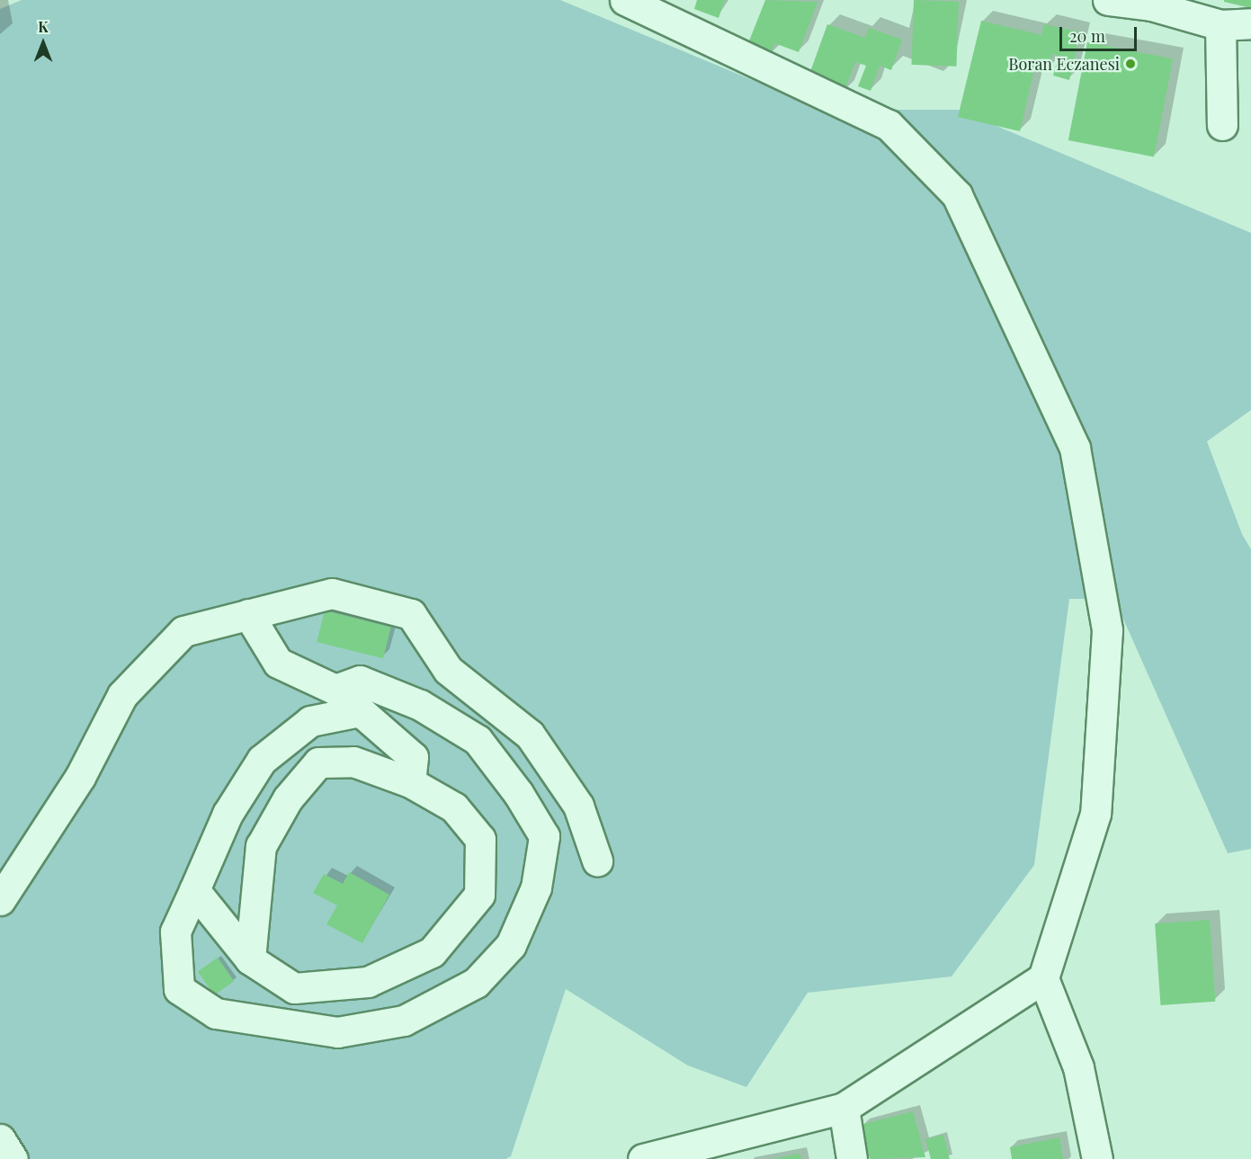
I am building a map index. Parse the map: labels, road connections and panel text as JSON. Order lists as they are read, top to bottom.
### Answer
{
  "places": ["Boran Eczanesi"],
  "scale_bar": "20 m",
  "north": "top"
}
